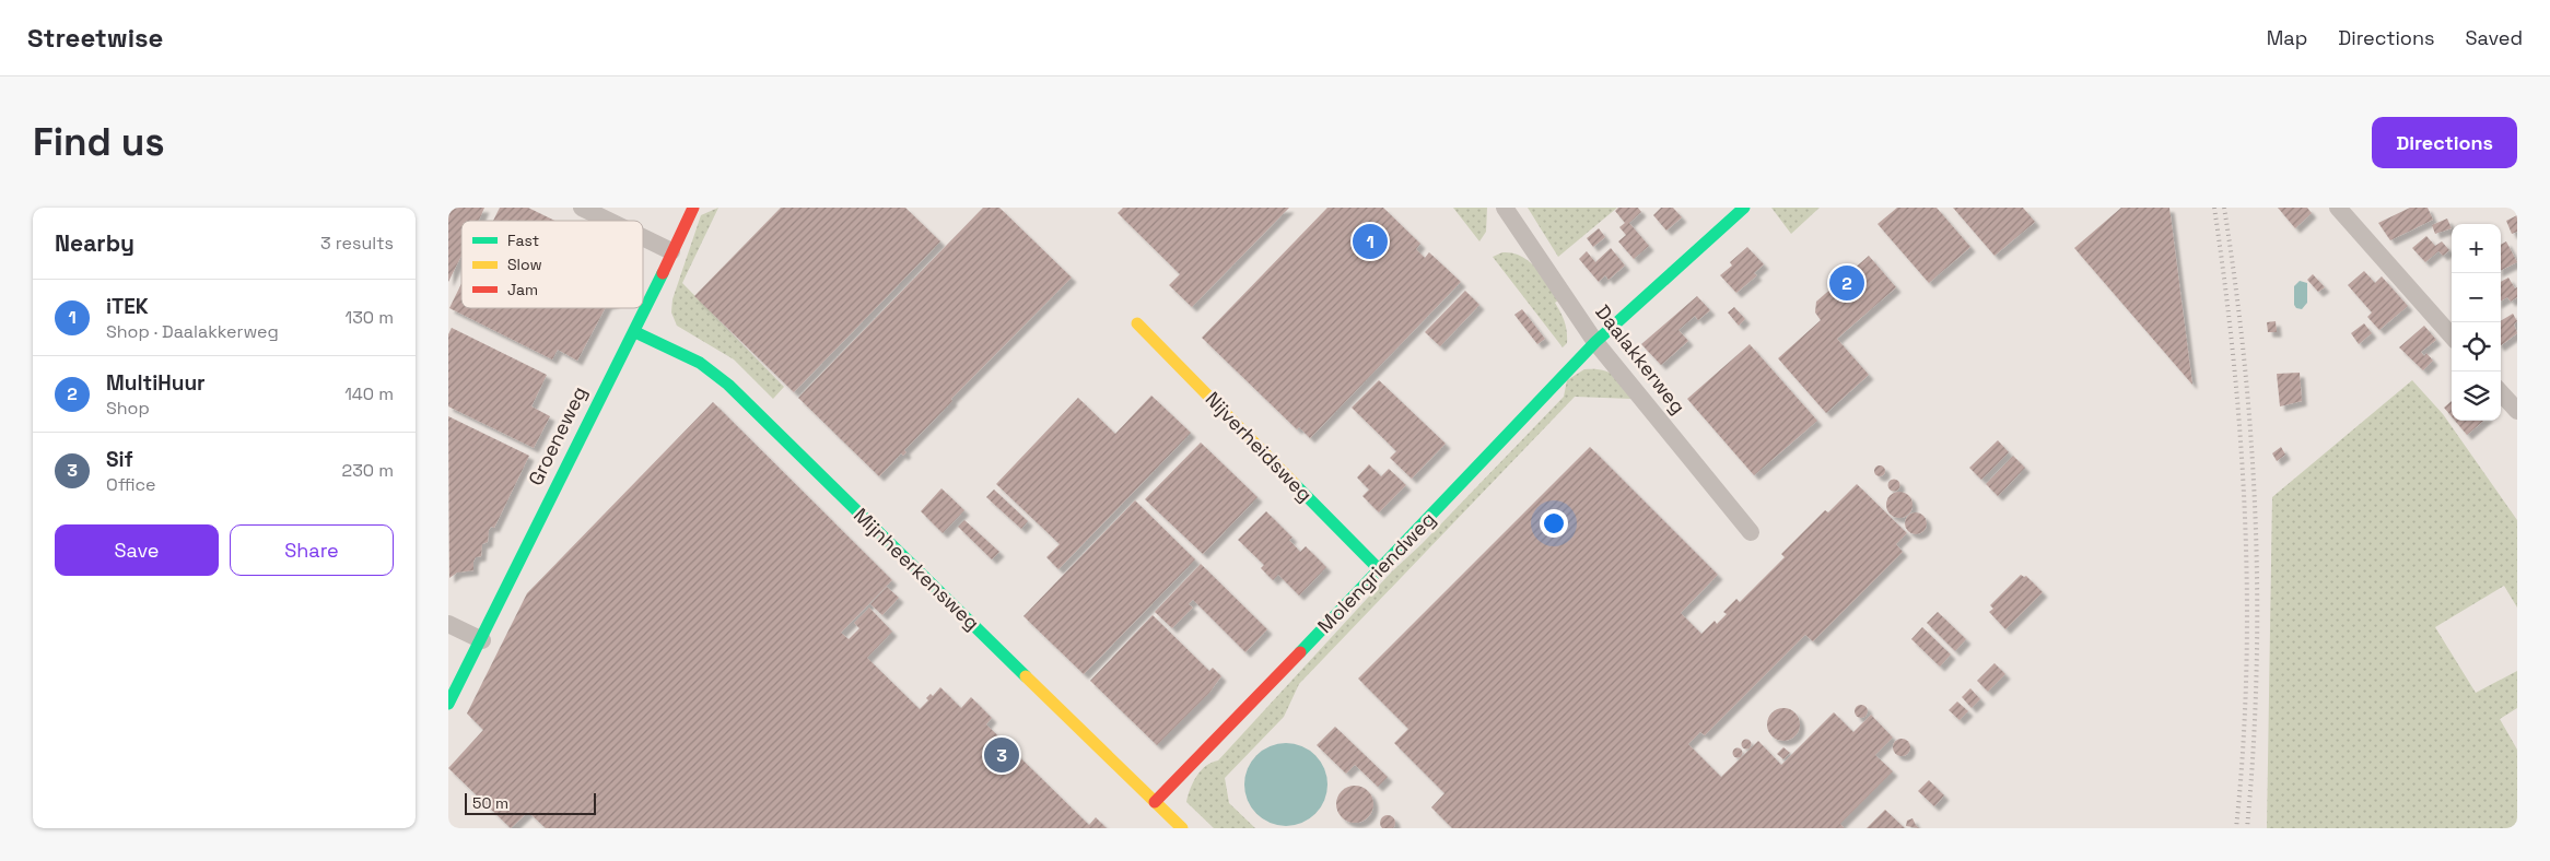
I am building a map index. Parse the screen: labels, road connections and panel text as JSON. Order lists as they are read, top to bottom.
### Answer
{
  "streets": {
    "street": [
      "Daalakkerweg",
      "Groeneweg",
      "Nijverheidsweg",
      "Mijnheerkensweg",
      "Molengriendweg"
    ]
  },
  "crossings": [
    ["Daalakkerweg", "Molengriendweg"],
    ["Groeneweg", "Mijnheerkensweg"],
    ["Nijverheidsweg", "Molengriendweg"],
    ["Mijnheerkensweg", "Molengriendweg"]
  ],
  "legend": ["Fast", "Slow", "Jam"],
  "scale_bar": "50 m",
  "page": {
    "header": "Streetwise",
    "nav": ["Map", "Directions", "Saved"],
    "buttons": [
      "Directions",
      ["Save", "Share"]
    ],
    "title": "Find us",
    "heading": ["Nearby", "3 results"],
    "pins": ["1", "2", "3"],
    "map_buttons": ["+", "−"],
    "list": [
      {
        "mark": "1",
        "name": "iTEK",
        "note": "Shop · Daalakkerweg",
        "value": "130 m"
      },
      {
        "mark": "2",
        "name": "MultiHuur",
        "note": "Shop",
        "value": "140 m"
      },
      {
        "mark": "3",
        "name": "Sif",
        "note": "Office",
        "value": "230 m"
      }
    ],
    "scale": "50 m"
  }
}
